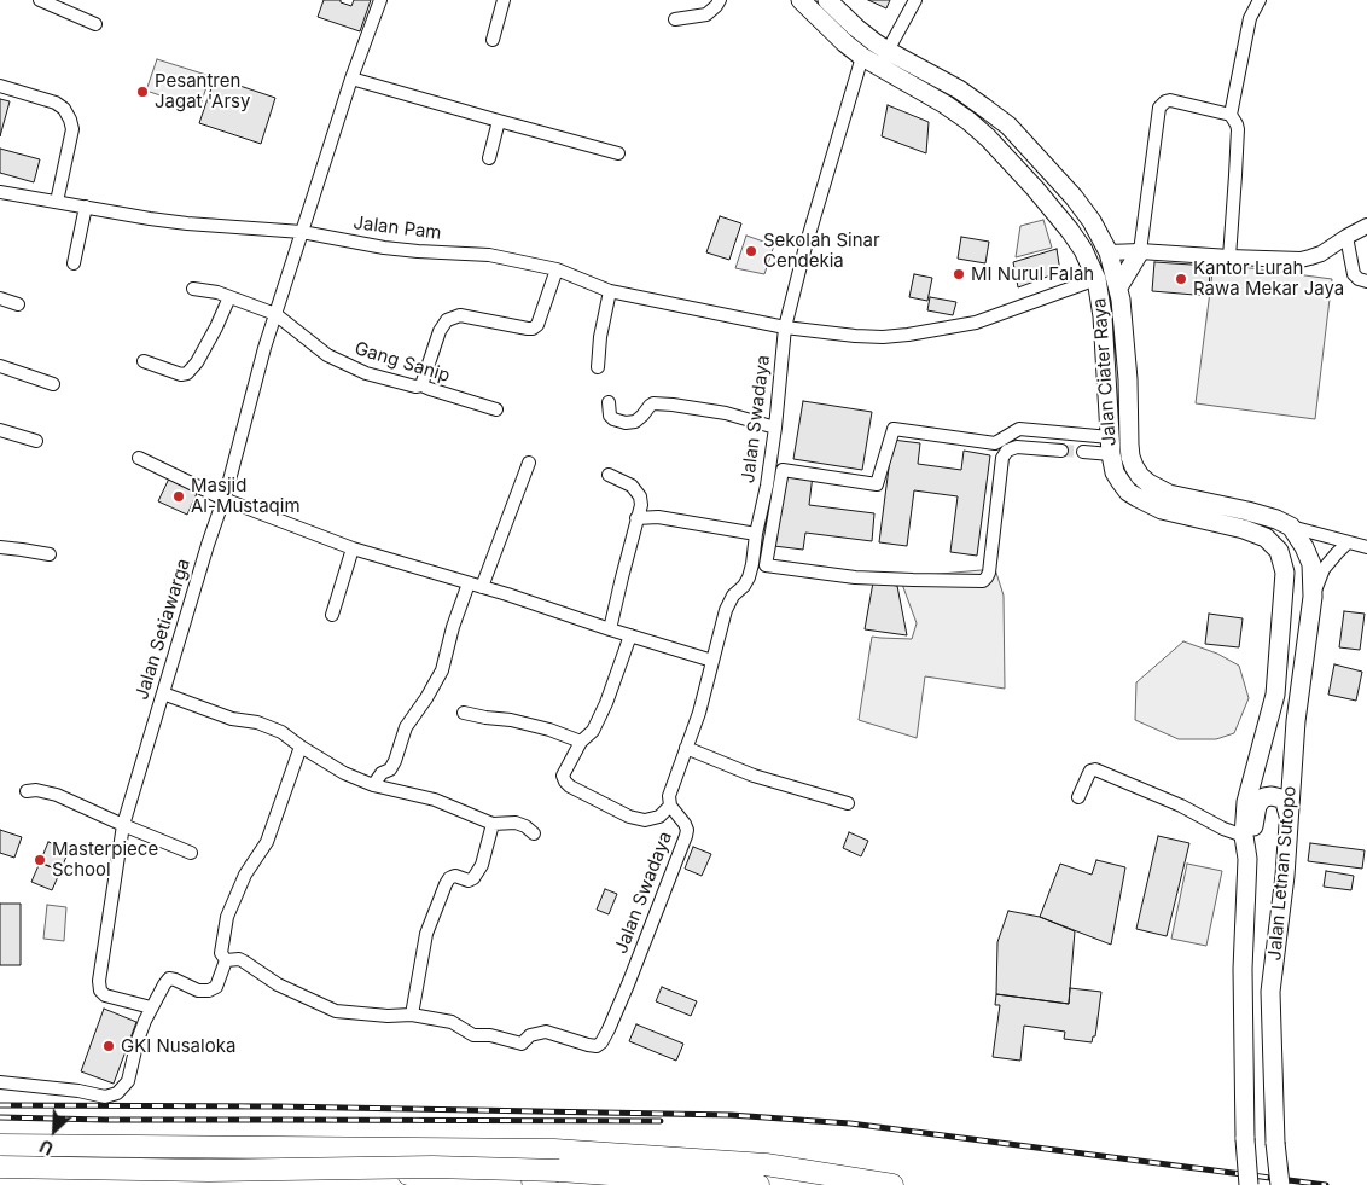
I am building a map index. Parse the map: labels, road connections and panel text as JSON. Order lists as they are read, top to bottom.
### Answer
{
  "streets": {
    "main road": ["Jalan Ciater Raya", "Jalan Letnan Sutopo"],
    "street": [
      "Jalan Pam",
      "Gang Sanip",
      "Jalan Swadaya",
      "Jalan Setiawarga"
    ]
  },
  "crossings": [
    ["Jalan Pam", "Jalan Ciater Raya"],
    ["Jalan Pam", "Jalan Swadaya"],
    ["Jalan Pam", "Jalan Setiawarga"],
    ["Gang Sanip", "Jalan Setiawarga"],
    ["Jalan Ciater Raya", "Jalan Swadaya"],
    ["Jalan Ciater Raya", "Jalan Letnan Sutopo"]
  ],
  "places": [
    "Pesantren Jagat 'Arsy",
    "Sekolah Sinar Cendekia",
    "MI Nurul Falah",
    "Kantor Lurah Rawa Mekar Jaya",
    "Masjid Al-Mustaqim",
    "Masterpiece School",
    "GKI Nusaloka"
  ],
  "north": "bottom left"
}
